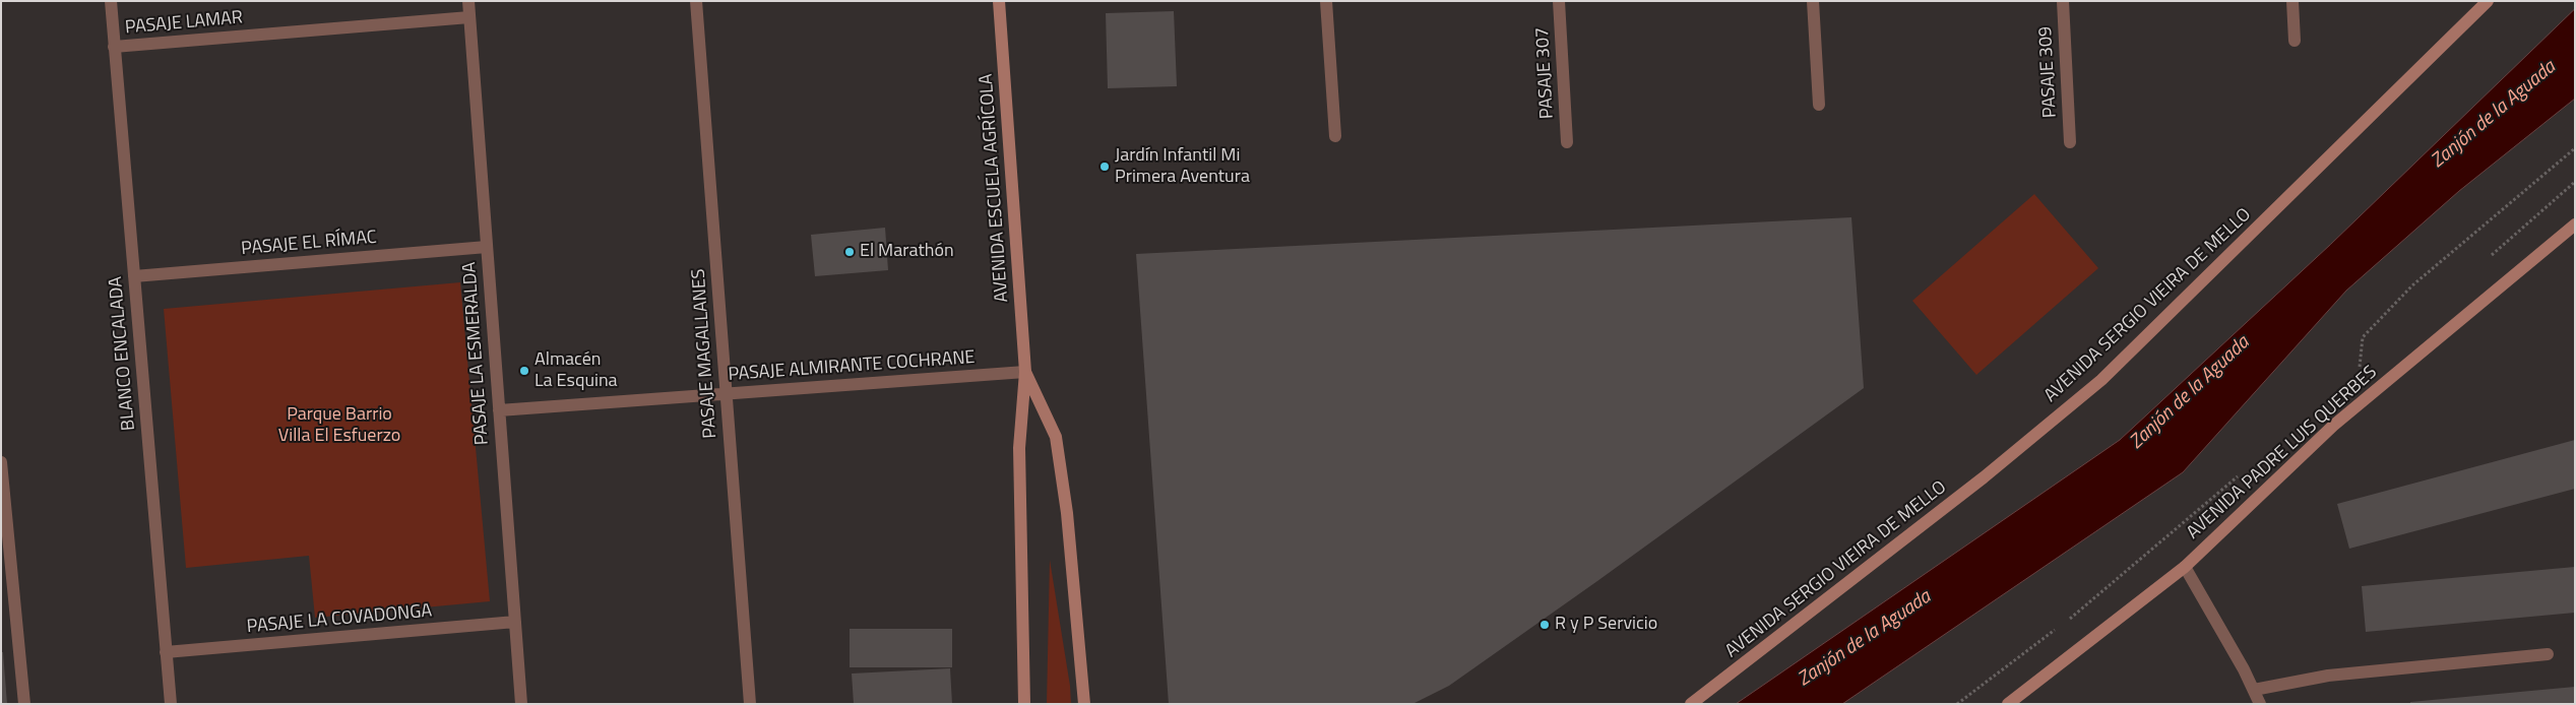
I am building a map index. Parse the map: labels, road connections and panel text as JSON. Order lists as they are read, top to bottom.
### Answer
{
  "streets": {
    "main road": ["AVENIDA ESCUELA AGRÍCOLA", "AVENIDA SERGIO VIEIRA DE MELLO", "AVENIDA PADRE LUIS QUERBES"],
    "street": [
      "PASAJE LAMAR",
      "PASAJE 309",
      "PASAJE 307",
      "PASAJE EL RÍMAC",
      "BLANCO ENCALADA",
      "PASAJE LA ESMERALDA",
      "PASAJE MAGALLANES",
      "PASAJE ALMIRANTE COCHRANE",
      "PASAJE LA COVADONGA"
    ]
  },
  "crossings": [
    ["PASAJE LAMAR", "BLANCO ENCALADA"],
    ["PASAJE LAMAR", "PASAJE LA ESMERALDA"],
    ["AVENIDA ESCUELA AGRÍCOLA", "PASAJE ALMIRANTE COCHRANE"],
    ["PASAJE EL RÍMAC", "BLANCO ENCALADA"],
    ["PASAJE EL RÍMAC", "PASAJE LA ESMERALDA"],
    ["BLANCO ENCALADA", "PASAJE LA COVADONGA"],
    ["PASAJE LA ESMERALDA", "PASAJE ALMIRANTE COCHRANE"],
    ["PASAJE LA ESMERALDA", "PASAJE LA COVADONGA"],
    ["PASAJE MAGALLANES", "PASAJE ALMIRANTE COCHRANE"]
  ],
  "water": ["Zanjón de la Aguada"],
  "parks": ["Parque Barrio Villa El Esfuerzo"],
  "places": [
    "Jardín Infantil Mi Primera Aventura",
    "El Marathón",
    "Almacén La Esquina",
    "R y P Servicio"
  ]
}
